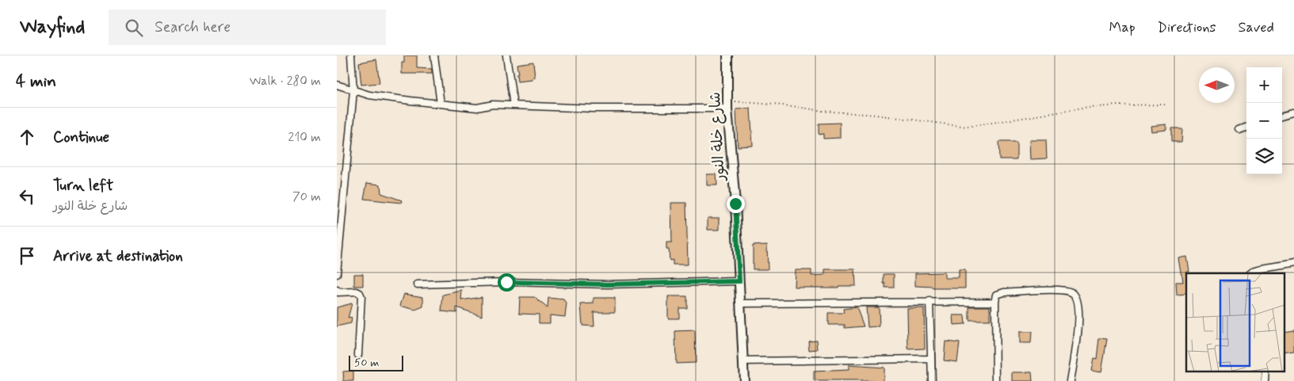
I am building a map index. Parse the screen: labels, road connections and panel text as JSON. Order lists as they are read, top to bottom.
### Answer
{
  "streets": {
    "street": ["شارع خلة النور"]
  },
  "scale_bar": "50 m",
  "north": "left",
  "page": {
    "header": "Wayfind",
    "search": "Search here",
    "nav": ["Map", "Directions", "Saved"],
    "heading": ["4 min", "Walk · 280 m"],
    "map_buttons": ["+", "−"],
    "list": [
      ["Continue", "210 m"],
      ["Turn left", "شارع خلة النور", "70 m"],
      "Arrive at destination"
    ],
    "scale": "50 m"
  }
}
